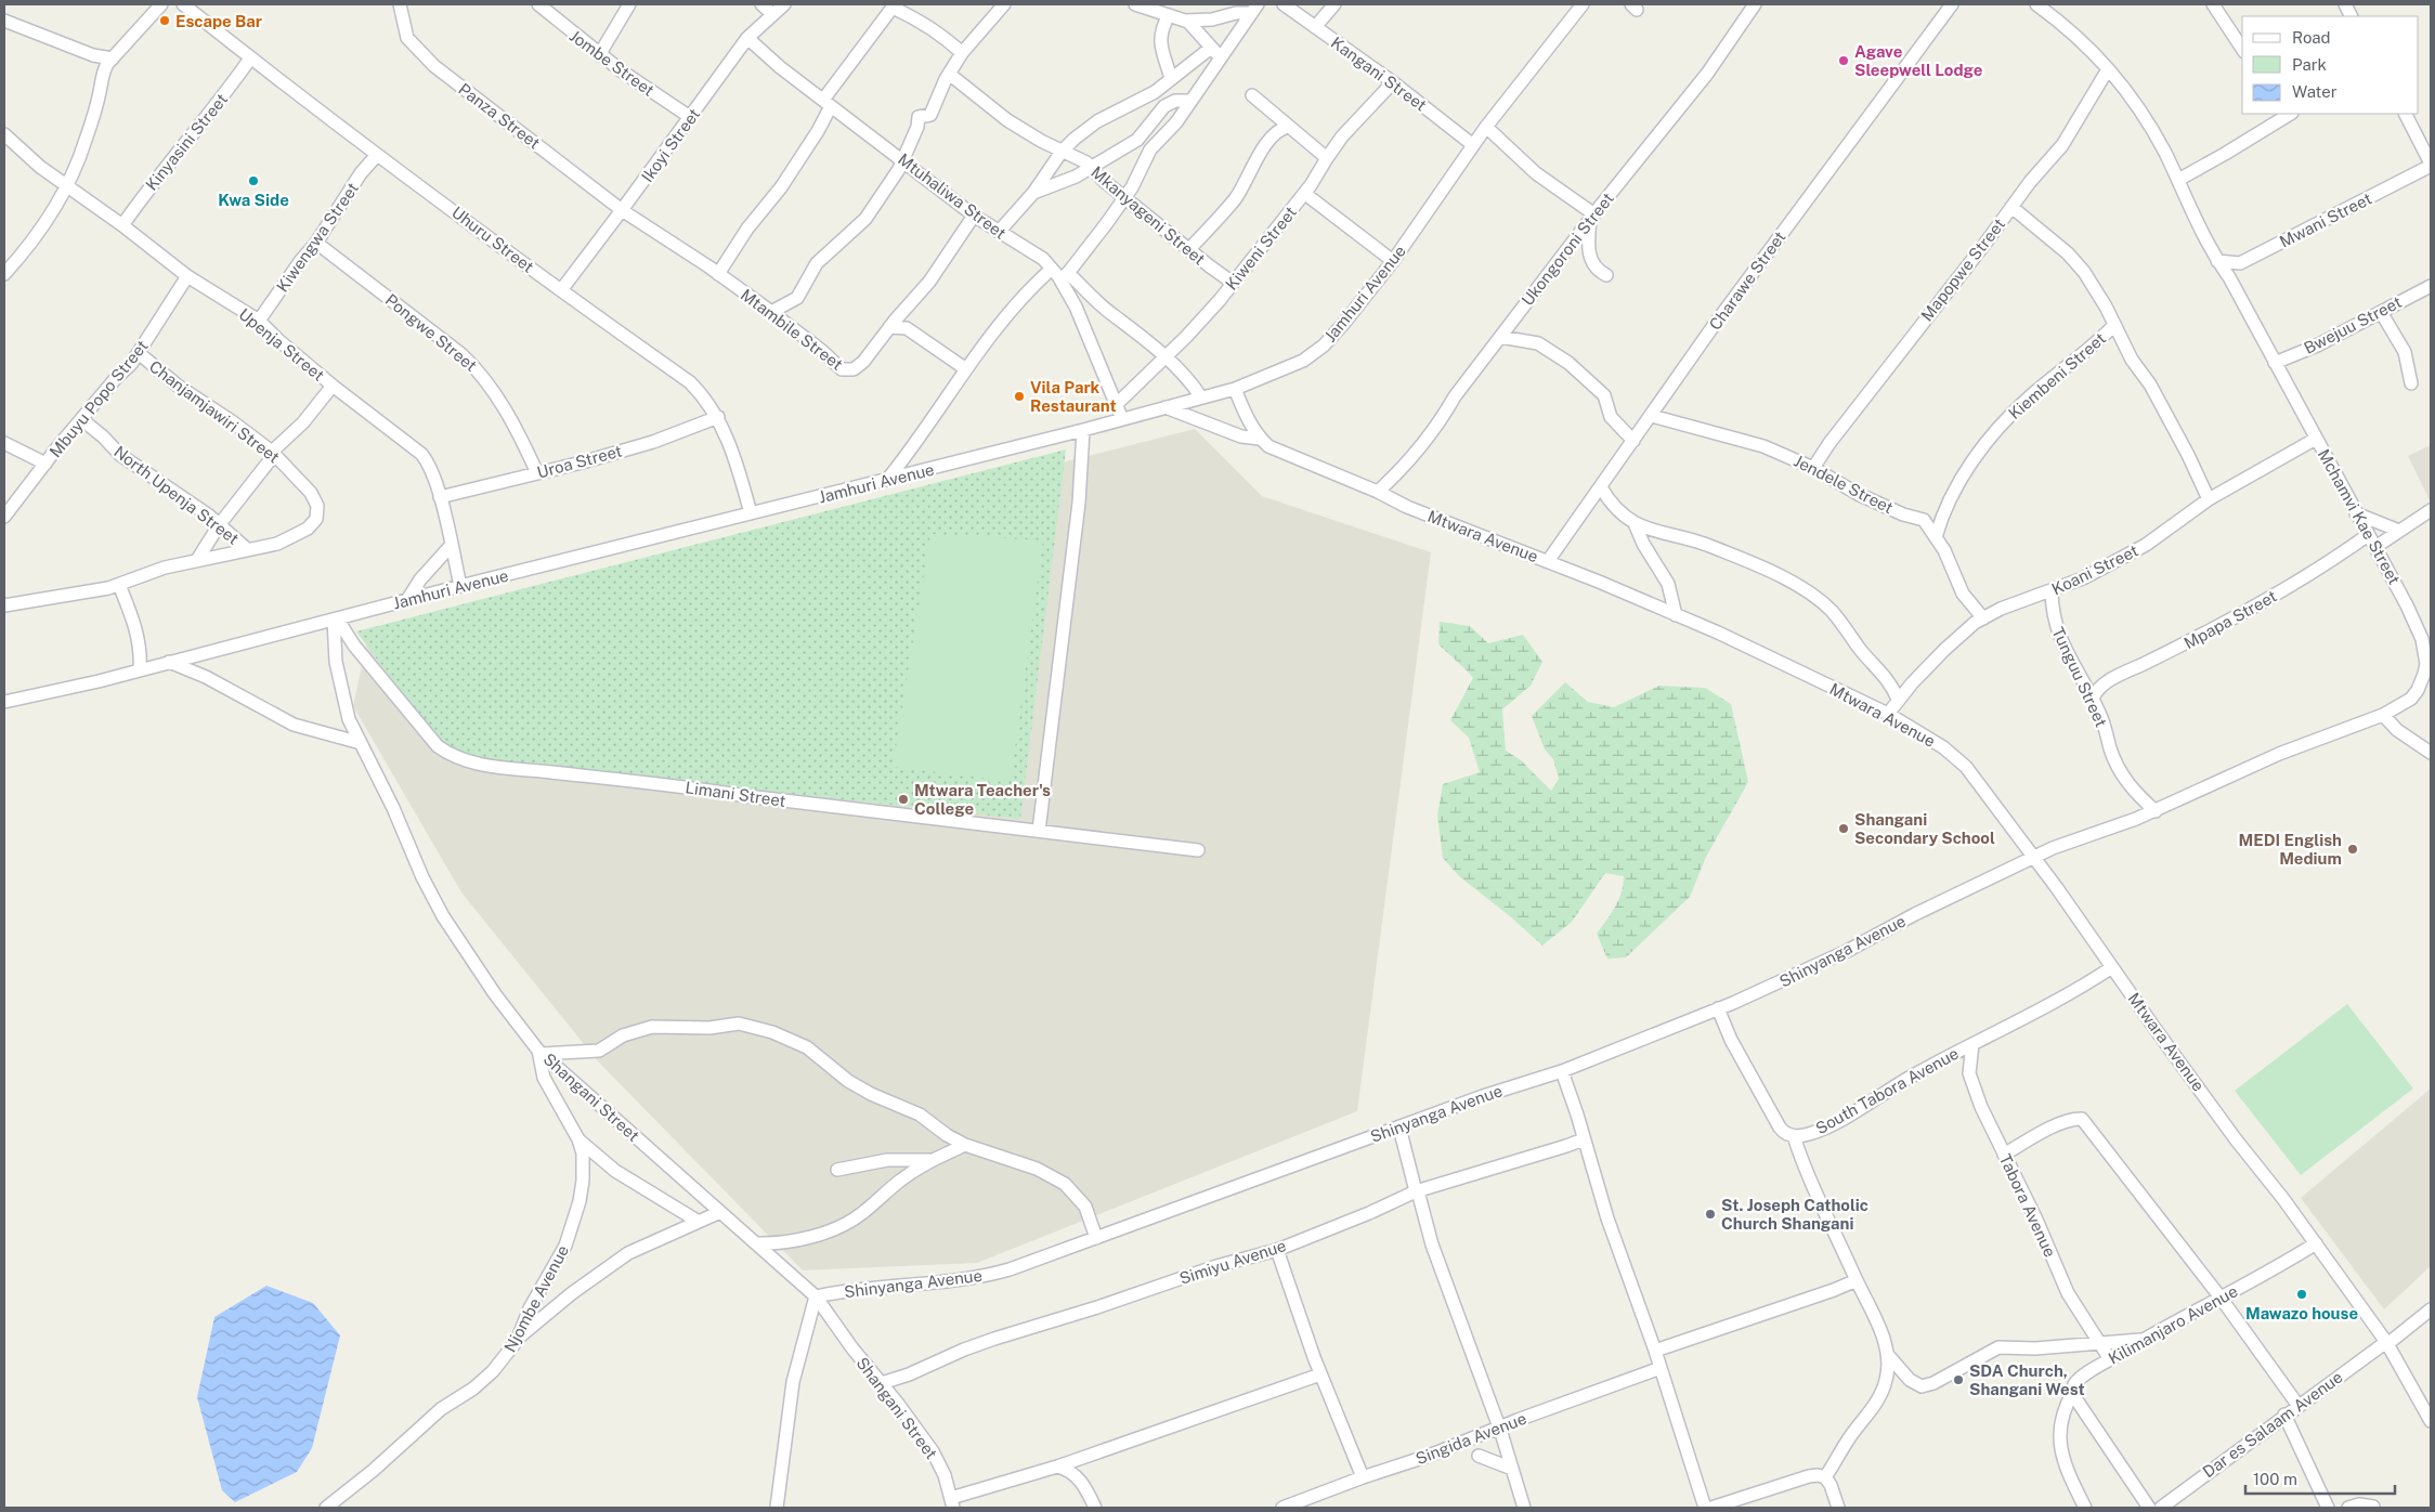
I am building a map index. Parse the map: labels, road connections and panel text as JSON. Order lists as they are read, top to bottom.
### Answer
{
  "streets": {
    "street": [
      "Jombe Street",
      "Kangani Street",
      "Panza Street",
      "Kinyasini Street",
      "Ikoyi Street",
      "Mtuhaliwa Street",
      "Mkanyageni Street",
      "Mwani Street",
      "Kiwengwa Street",
      "Uhuru Street",
      "Kiweni Street",
      "Ukongoroni Street",
      "Mapopwe Street",
      "Charawe Street",
      "Jamhuri Avenue",
      "Bwejuu Street",
      "Mtambile Street",
      "Pongwe Street",
      "Upenja Street",
      "Kiembeni Street",
      "Mbuyu Popo Street",
      "Chanjamjawiri Street",
      "Uroa Street",
      "Jendele Street",
      "North Upenja Street",
      "Mchamvi Kae Street",
      "Mtwara Avenue",
      "Koani Street",
      "Mpapa Street",
      "Tunguu Street",
      "Limani Street",
      "Shinyanga Avenue",
      "South Tabora Avenue",
      "Shangani Street",
      "Tabora Avenue",
      "Simiyu Avenue",
      "Njombe Avenue",
      "Kilimanjaro Avenue",
      "Dar es Salaam Avenue",
      "Singida Avenue"
    ]
  },
  "crossings": [
    ["Jombe Street", "Ikoyi Street"],
    ["Kangani Street", "Kiweni Street"],
    ["Kangani Street", "Jamhuri Avenue"],
    ["Panza Street", "Ikoyi Street"],
    ["Panza Street", "Mtambile Street"],
    ["Kinyasini Street", "Uhuru Street"],
    ["Kinyasini Street", "Upenja Street"],
    ["Ikoyi Street", "Mtuhaliwa Street"],
    ["Ikoyi Street", "Uhuru Street"],
    ["Ikoyi Street", "Mtambile Street"],
    ["Mtuhaliwa Street", "Kiweni Street"],
    ["Mtuhaliwa Street", "Jamhuri Avenue"],
    ["Mtuhaliwa Street", "Mtambile Street"],
    ["Mkanyageni Street", "Kiweni Street"],
    ["Mwani Street", "Mchamvi Kae Street"],
    ["Kiwengwa Street", "Uhuru Street"],
    ["Kiwengwa Street", "Pongwe Street"],
    ["Kiwengwa Street", "Upenja Street"],
    ["Uhuru Street", "Jamhuri Avenue"],
    ["Uhuru Street", "Uroa Street"],
    ["Ukongoroni Street", "Mtwara Avenue"],
    ["Mapopwe Street", "Kiembeni Street"],
    ["Mapopwe Street", "Jendele Street"],
    ["Mapopwe Street", "Mchamvi Kae Street"],
    ["Charawe Street", "Jendele Street"],
    ["Charawe Street", "Mtwara Avenue"],
    ["Jamhuri Avenue", "Upenja Street"],
    ["Jamhuri Avenue", "Mtwara Avenue"],
    ["Jamhuri Avenue", "Limani Street"],
    ["Jamhuri Avenue", "Shangani Street"],
    ["Bwejuu Street", "Mchamvi Kae Street"],
    ["Pongwe Street", "Uroa Street"],
    ["Upenja Street", "Mbuyu Popo Street"],
    ["Upenja Street", "Uroa Street"],
    ["Kiembeni Street", "Jendele Street"],
    ["Kiembeni Street", "Koani Street"],
    ["Mbuyu Popo Street", "Chanjamjawiri Street"],
    ["Mbuyu Popo Street", "North Upenja Street"],
    ["Chanjamjawiri Street", "North Upenja Street"],
    ["Jendele Street", "Koani Street"],
    ["Mchamvi Kae Street", "Koani Street"],
    ["Mchamvi Kae Street", "Mpapa Street"],
    ["Mtwara Avenue", "Koani Street"],
    ["Mtwara Avenue", "Shinyanga Avenue"],
    ["Mtwara Avenue", "South Tabora Avenue"],
    ["Mtwara Avenue", "Kilimanjaro Avenue"],
    ["Mtwara Avenue", "Dar es Salaam Avenue"],
    ["Koani Street", "Tunguu Street"],
    ["Mpapa Street", "Tunguu Street"],
    ["Limani Street", "Shangani Street"],
    ["Shinyanga Avenue", "South Tabora Avenue"],
    ["Shinyanga Avenue", "Shangani Street"],
    ["South Tabora Avenue", "Tabora Avenue"],
    ["Shangani Street", "Simiyu Avenue"],
    ["Shangani Street", "Njombe Avenue"],
    ["Tabora Avenue", "Kilimanjaro Avenue"]
  ],
  "places": [
    "Escape Bar",
    "Agave Sleepwell Lodge",
    "Kwa Side",
    "Vila Park Restaurant",
    "Mtwara Teacher's College",
    "Shangani Secondary School",
    "MEDI English Medium",
    "St. Joseph Catholic Church Shangani",
    "Mawazo house",
    "SDA Church, Shangani West"
  ],
  "legend": ["Road", "Park", "Water"],
  "scale_bar": "100 m"
}
